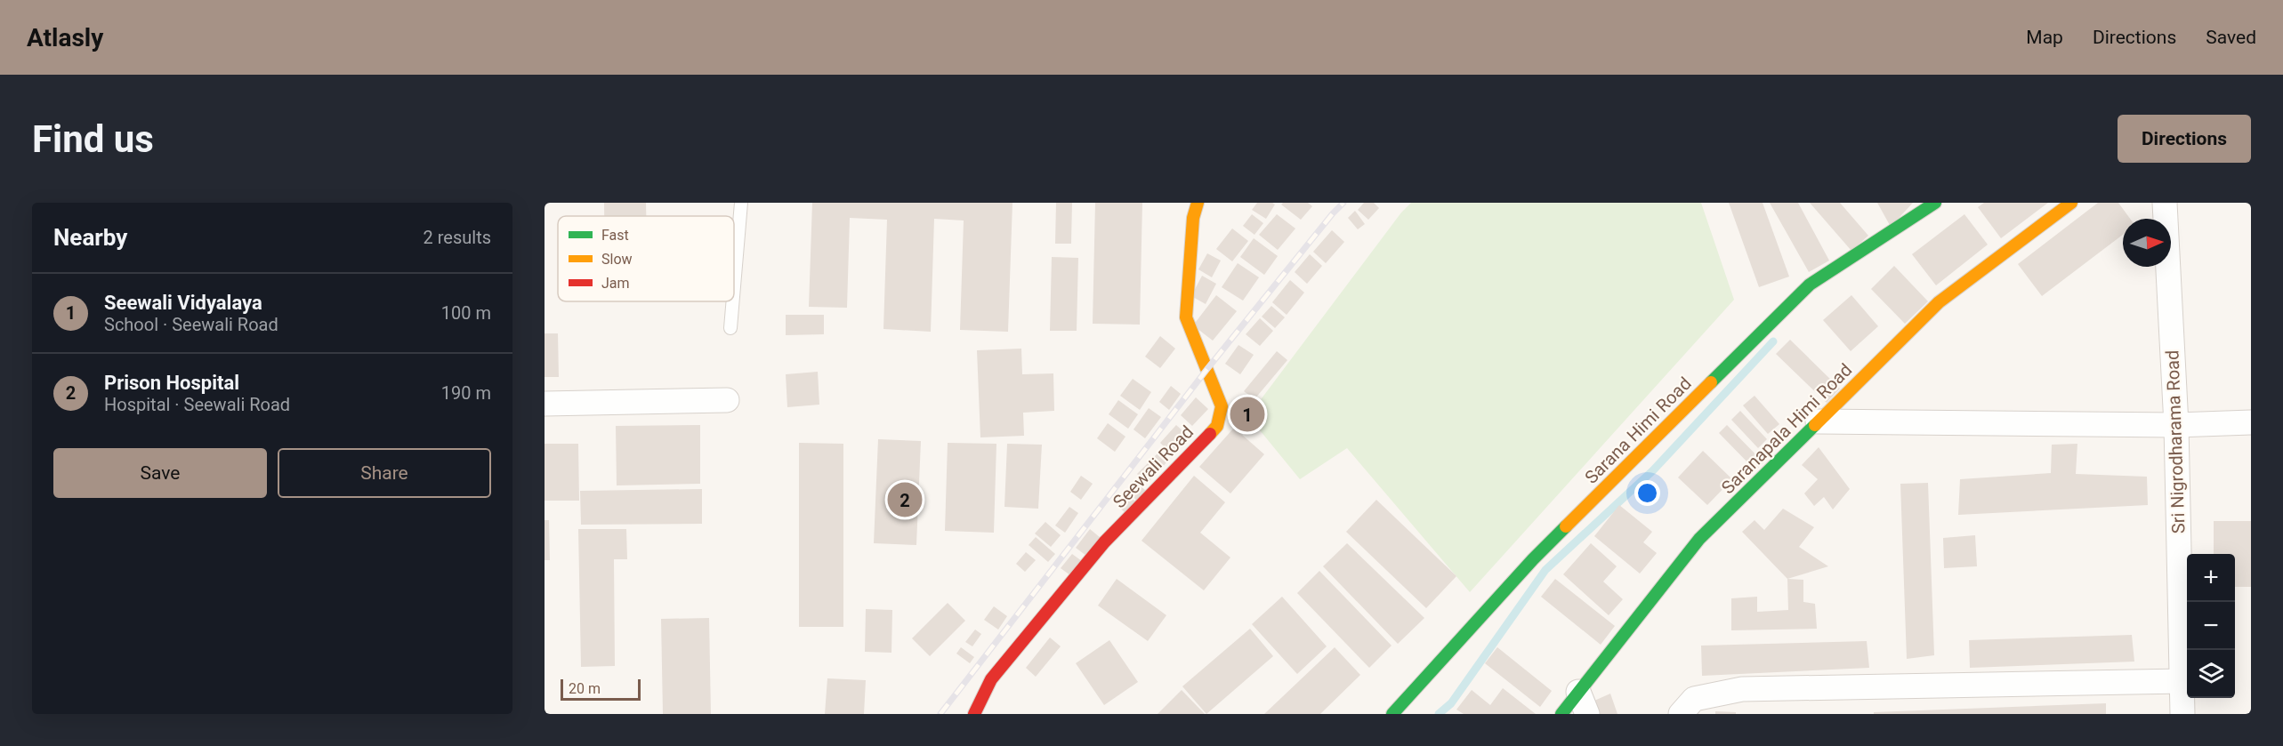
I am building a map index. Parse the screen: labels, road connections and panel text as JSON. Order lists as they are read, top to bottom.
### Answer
{
  "streets": {
    "street": [
      "Saranapala Himi Road",
      "Sarana Himi Road",
      "Sri Nigrodharama Road",
      "Seewali Road"
    ]
  },
  "legend": ["Fast", "Slow", "Jam"],
  "scale_bar": "20 m",
  "north": "right",
  "page": {
    "header": "Atlasly",
    "nav": ["Map", "Directions", "Saved"],
    "buttons": [
      "Directions",
      ["Save", "Share"]
    ],
    "title": "Find us",
    "heading": ["Nearby", "2 results"],
    "list": [
      {
        "mark": "1",
        "name": "Seewali Vidyalaya",
        "note": "School · Seewali Road",
        "value": "100 m"
      },
      {
        "mark": "2",
        "name": "Prison Hospital",
        "note": "Hospital · Seewali Road",
        "value": "190 m"
      }
    ],
    "pins": ["1", "2"],
    "map_buttons": ["+", "−"],
    "scale": "20 m"
  }
}
